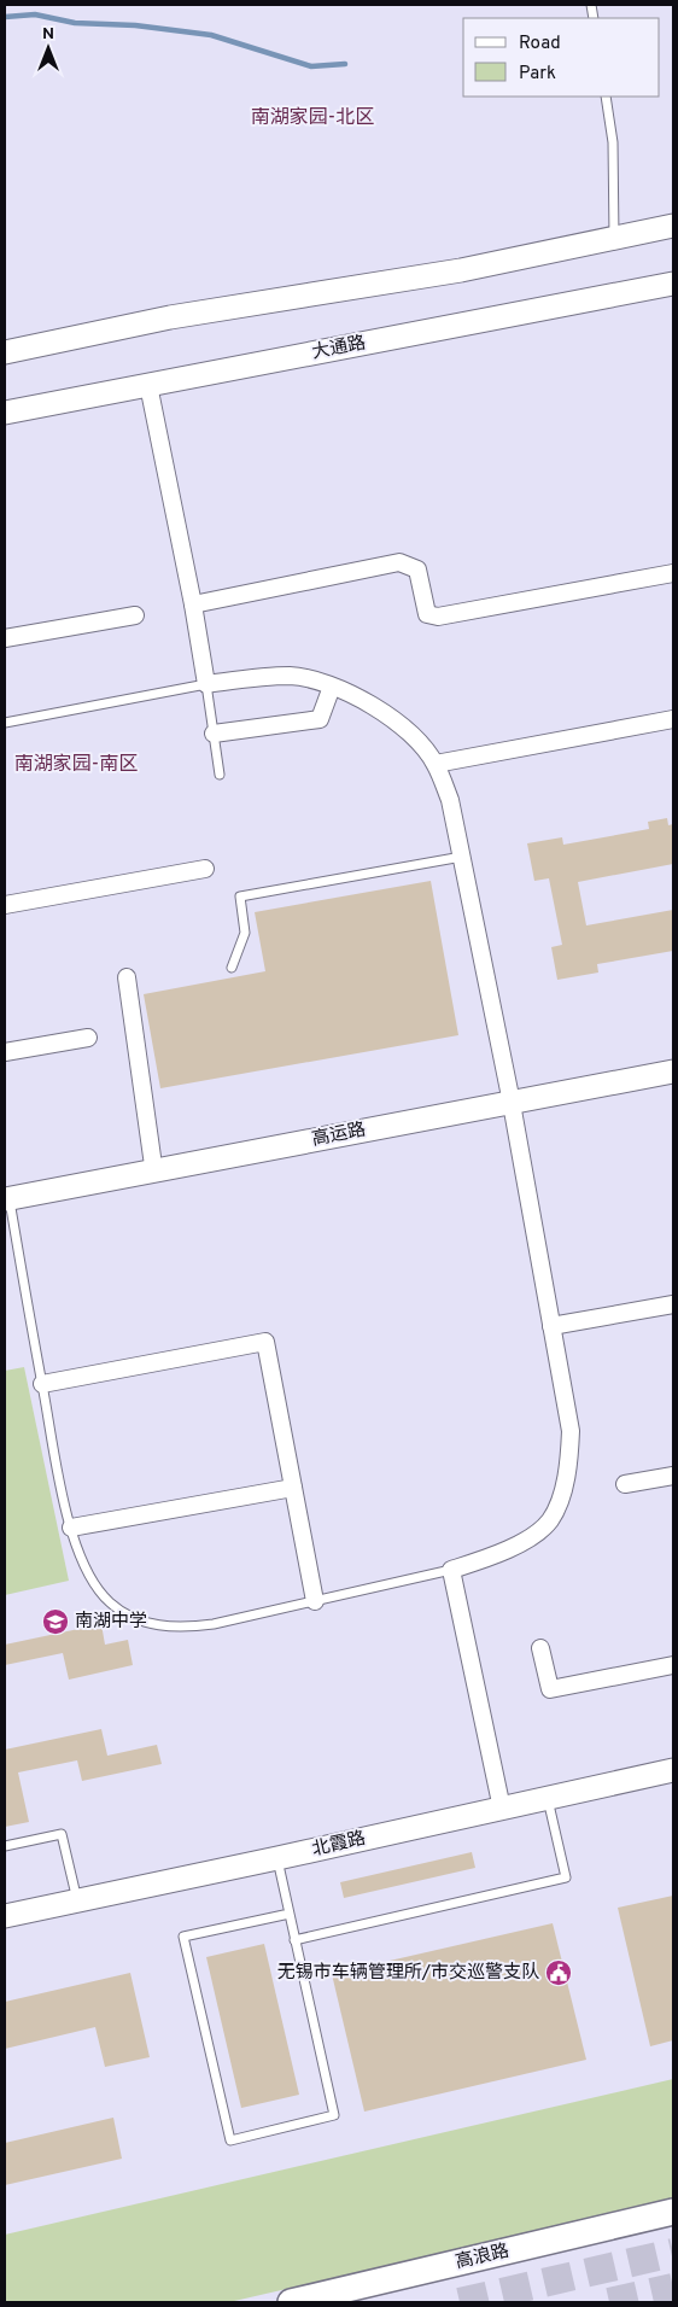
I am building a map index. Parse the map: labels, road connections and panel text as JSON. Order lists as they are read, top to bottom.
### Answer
{
  "streets": {
    "main road": ["高浪路"],
    "street": ["大通路", "高运路", "北霞路"]
  },
  "districts": ["南湖家园-北区", "南湖家园-南区"],
  "places": {
    "school or university": ["南湖中学"],
    "public building": ["无锡市车辆管理所/市交巡警支队"]
  },
  "legend": ["Road", "Park"],
  "north": "top"
}
